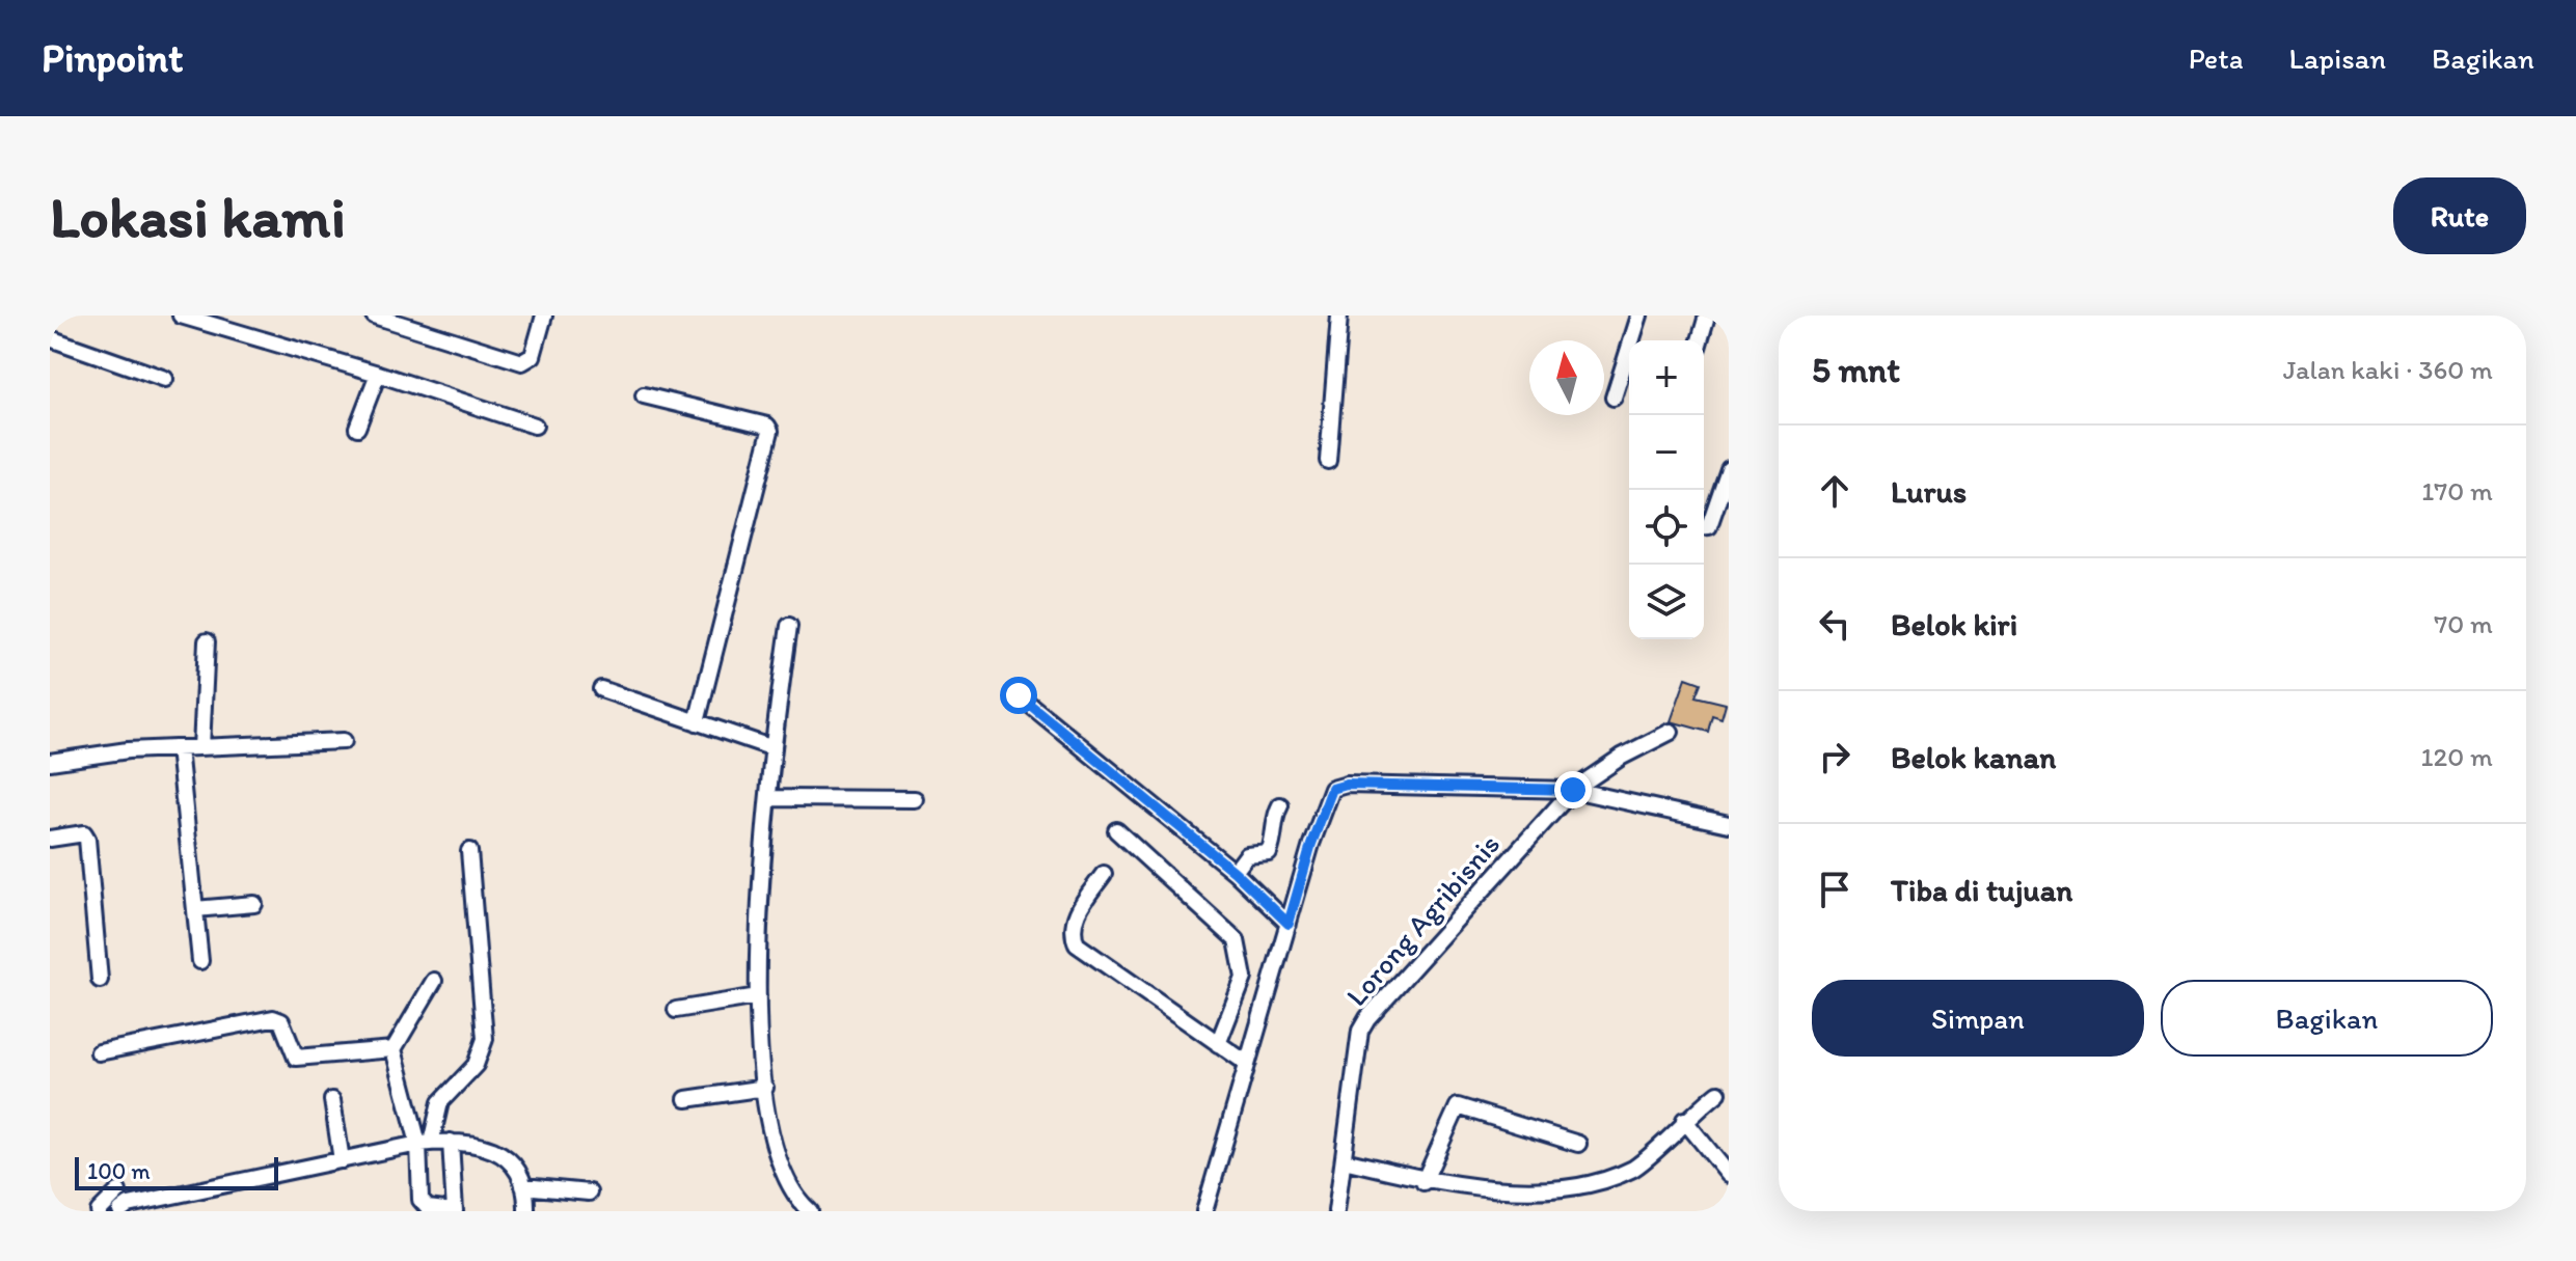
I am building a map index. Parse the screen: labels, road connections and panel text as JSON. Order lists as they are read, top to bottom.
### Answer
{
  "streets": {
    "street": ["Lorong Agribisnis"]
  },
  "scale_bar": "100 m",
  "north": "top",
  "page": {
    "header": "Pinpoint",
    "nav": ["Peta", "Lapisan", "Bagikan"],
    "buttons": [
      "Rute",
      ["Simpan", "Bagikan"]
    ],
    "title": "Lokasi kami",
    "heading": ["5 mnt", "Jalan kaki · 360 m"],
    "map_buttons": ["+", "−"],
    "list": [
      ["Lurus", "170 m"],
      ["Belok kiri", "70 m"],
      ["Belok kanan", "120 m"],
      "Tiba di tujuan"
    ],
    "scale": "100 m"
  }
}
